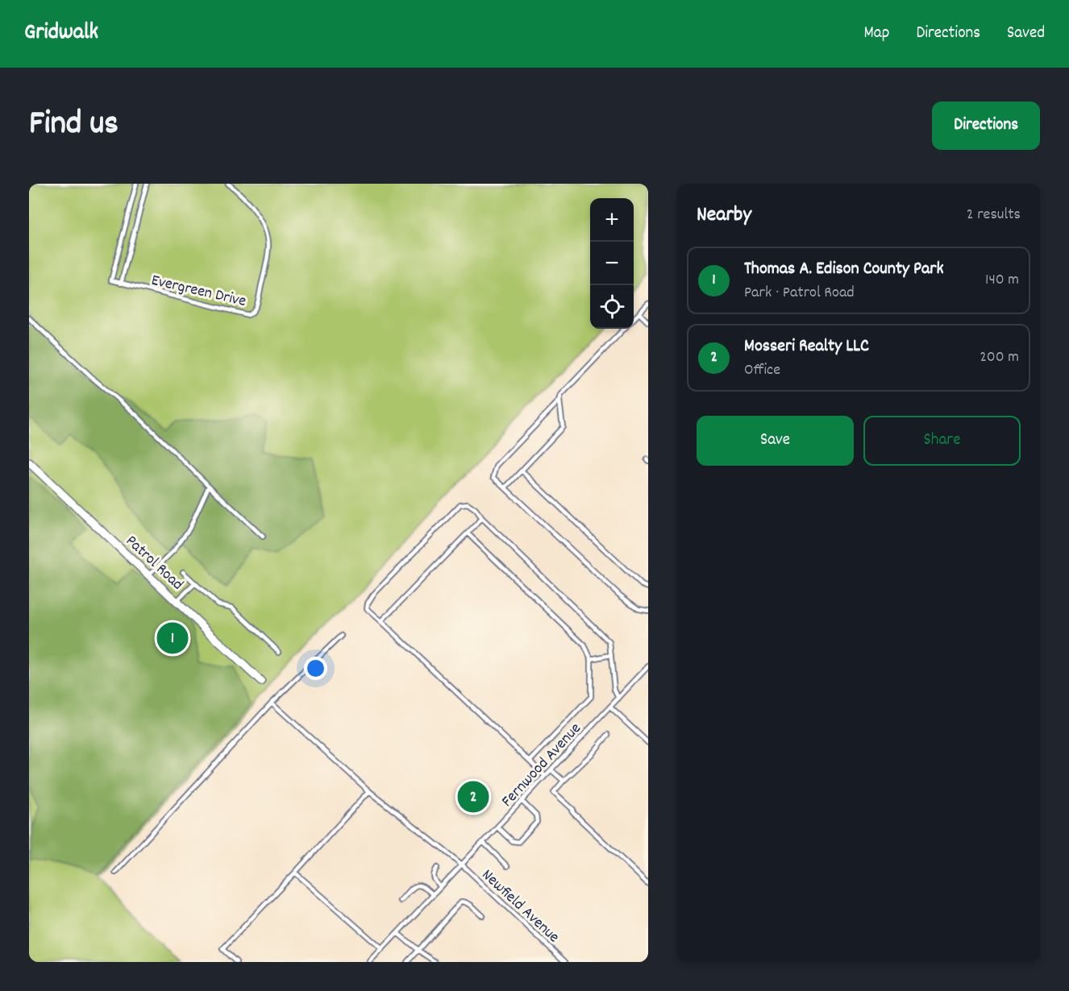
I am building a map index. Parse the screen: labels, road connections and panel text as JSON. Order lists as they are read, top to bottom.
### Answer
{
  "streets": {
    "street": ["Patrol Road"],
    "lane": ["Evergreen Drive", "Fernwood Avenue", "Newfield Avenue"]
  },
  "crossings": [
    ["Fernwood Avenue", "Newfield Avenue"]
  ],
  "page": {
    "header": "Gridwalk",
    "nav": ["Map", "Directions", "Saved"],
    "title": "Find us",
    "buttons": [
      "Directions",
      ["Save", "Share"]
    ],
    "heading": ["Nearby", "2 results"],
    "map_buttons": ["+", "−"],
    "list": [
      {
        "mark": "1",
        "name": "Thomas A. Edison County Park",
        "note": "Park · Patrol Road",
        "value": "140 m"
      },
      {
        "mark": "2",
        "name": "Mosseri Realty LLC",
        "note": "Office",
        "value": "200 m"
      }
    ],
    "pins": ["1", "2"]
  }
}
